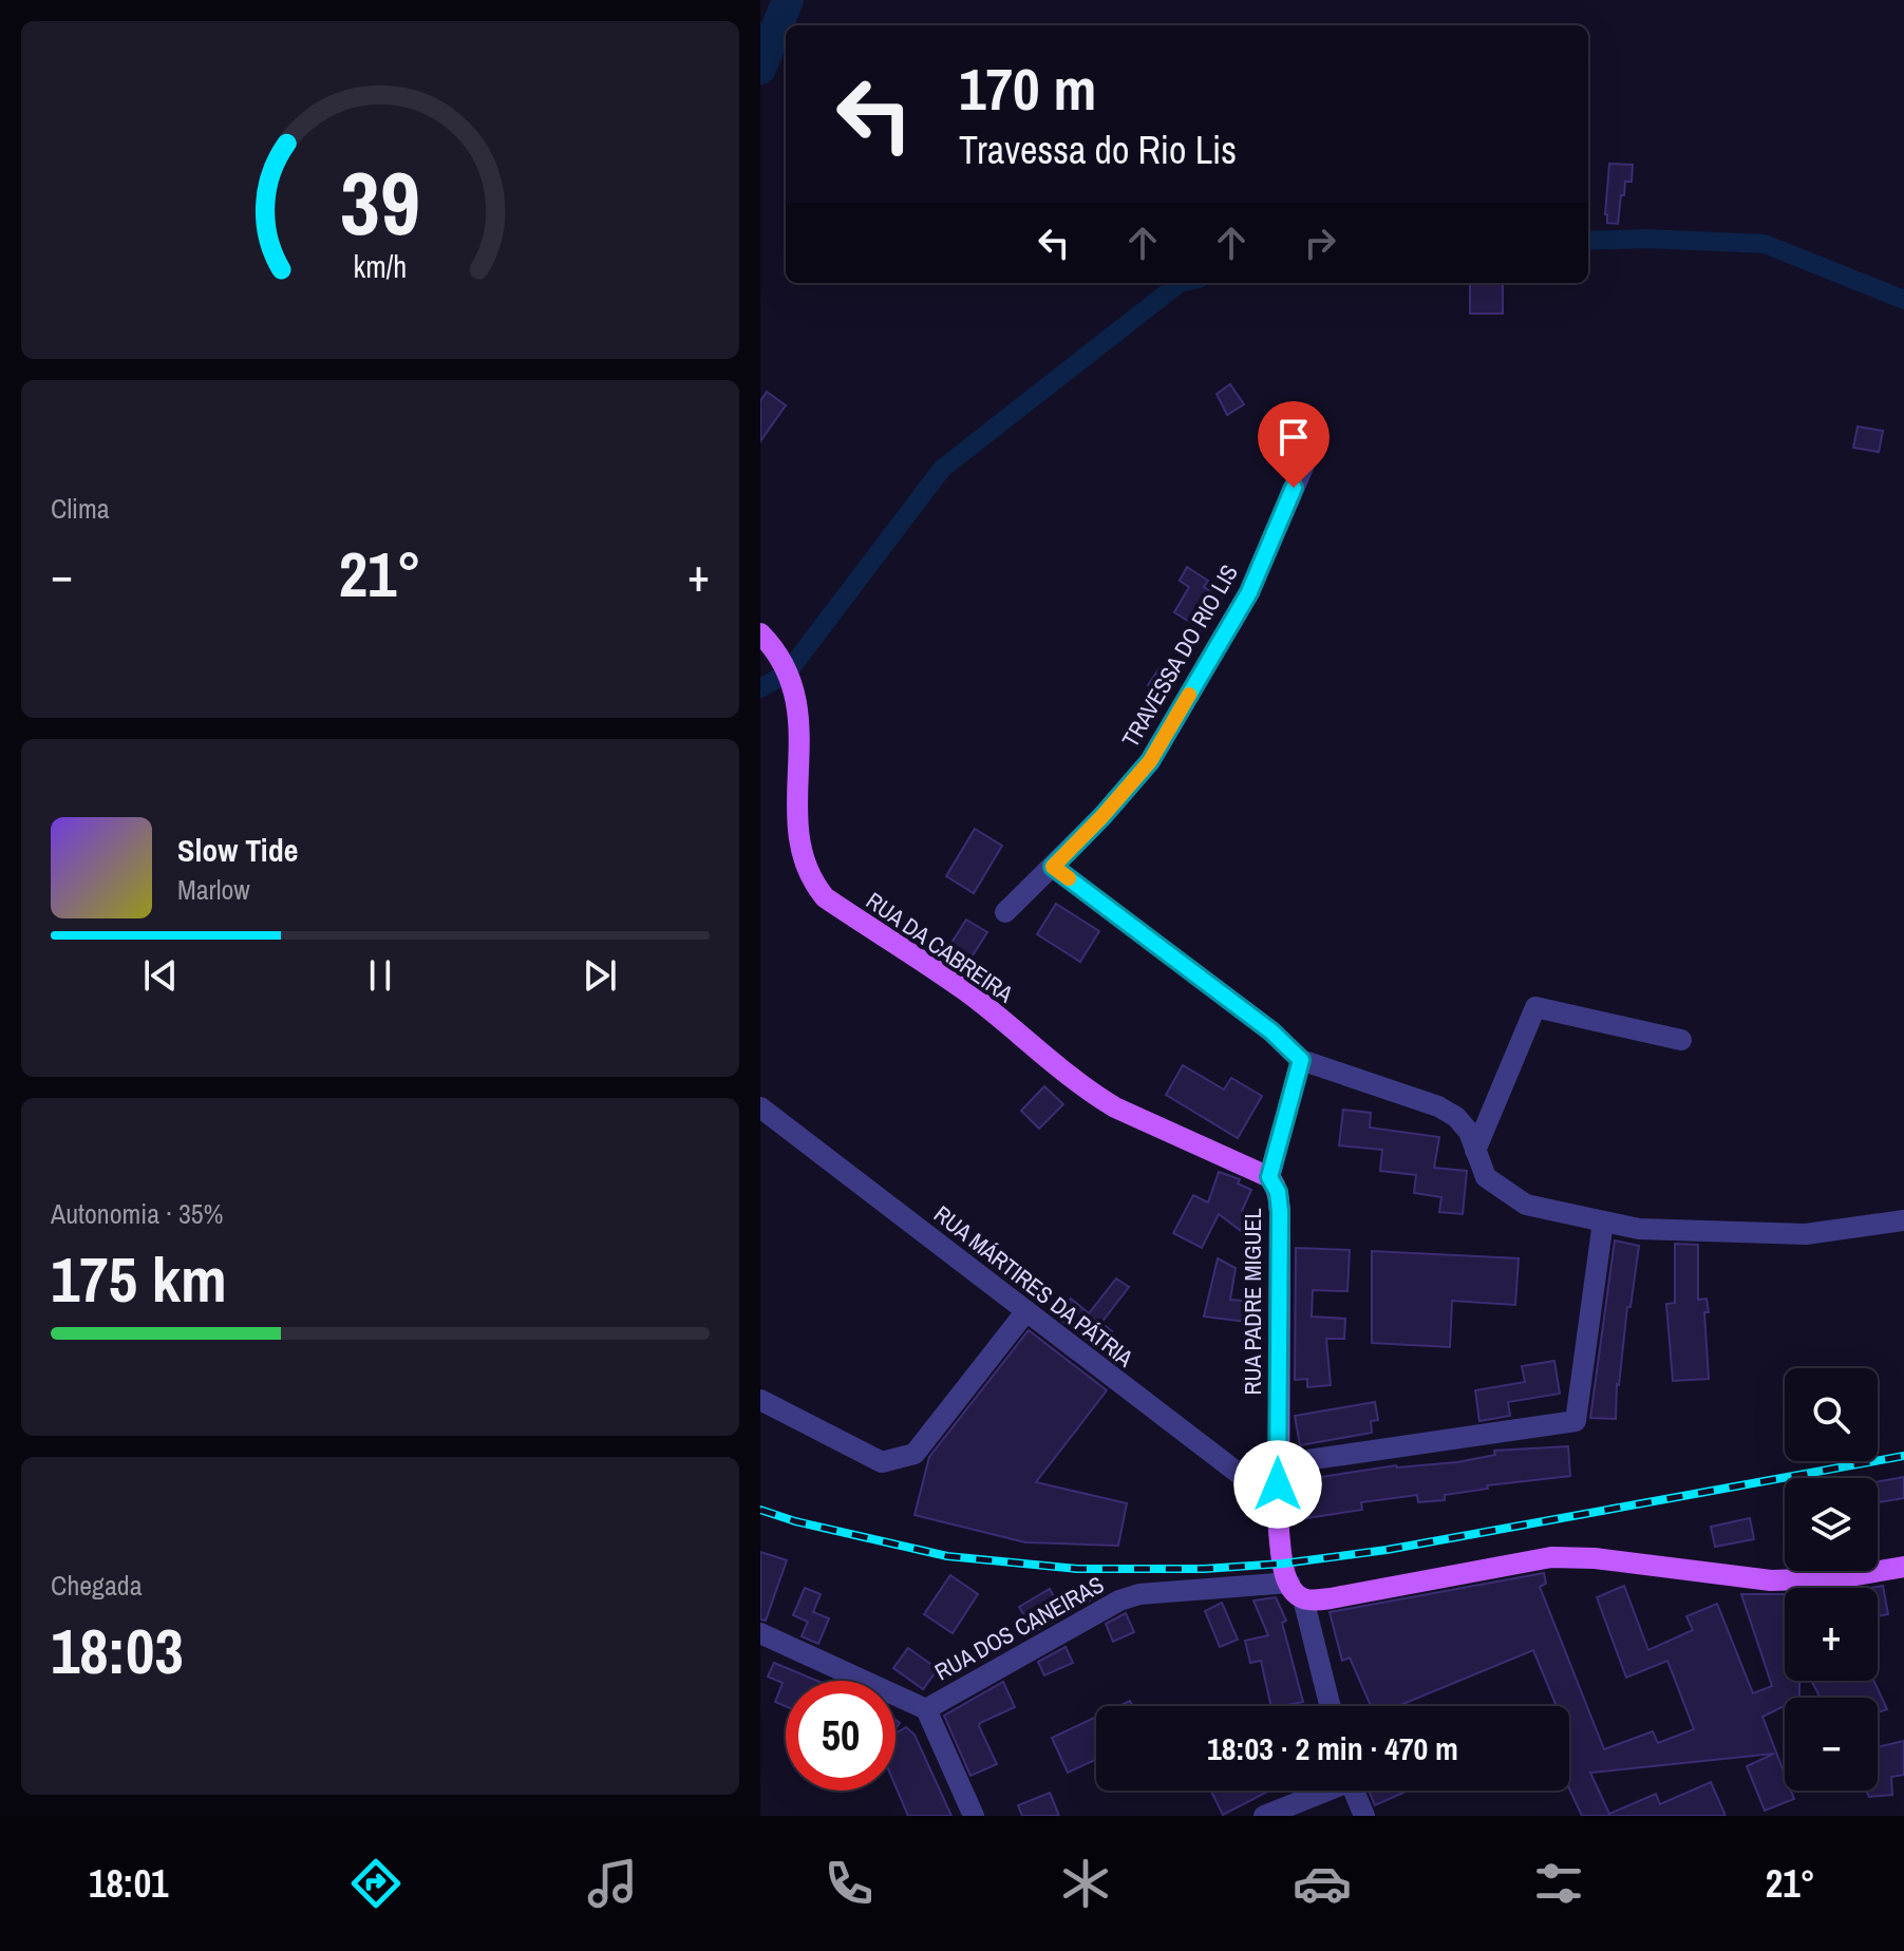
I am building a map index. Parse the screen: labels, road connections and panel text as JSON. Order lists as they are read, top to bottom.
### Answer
{
  "streets": {
    "main road": ["RUA DA CABREIRA", "RUA PADRE MIGUEL"],
    "street": ["TRAVESSA DO RIO LIS", "RUA MÁRTIRES DA PÁTRIA", "RUA DOS CANEIRAS"]
  },
  "crossings": [
    ["RUA DA CABREIRA", "RUA PADRE MIGUEL"],
    ["RUA MÁRTIRES DA PÁTRIA", "RUA PADRE MIGUEL"],
    ["RUA PADRE MIGUEL", "RUA DOS CANEIRAS"]
  ],
  "page": {
    "turn": ["170 m", "Travessa do Rio Lis"],
    "tile": [
      "Clima",
      ["Autonomia · 35%", "175 km"],
      ["Chegada", "18:03"]
    ],
    "heat": ["−", "21°", "+"],
    "song": ["Slow Tide", "Marlow"],
    "map_buttons": ["+", "−"],
    "limit": "50",
    "trip": "18:03 · 2 min · 470 m",
    "tabs": ["18:01", "21°"],
    "gauge": ["39", "km/h"]
  }
}
